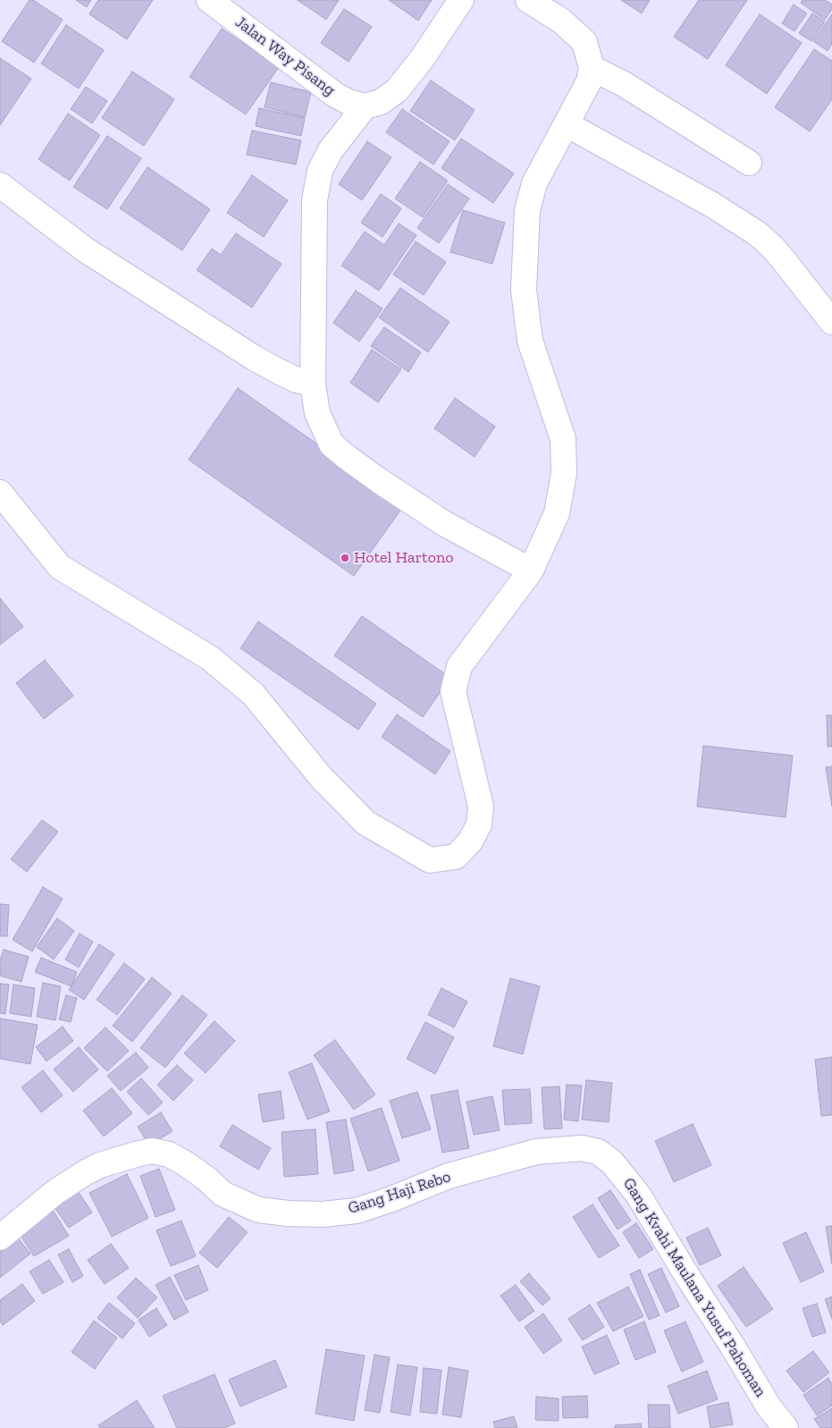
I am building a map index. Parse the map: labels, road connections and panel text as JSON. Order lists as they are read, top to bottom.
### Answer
{
  "streets": {
    "street": ["Jalan Way Pisang", "Gang Haji Rebo", "Gang Kvahi Maulana Yusuf Pahoman"]
  },
  "crossings": [
    ["Gang Haji Rebo", "Gang Kvahi Maulana Yusuf Pahoman"]
  ],
  "places": ["Hotel Hartono"]
}
